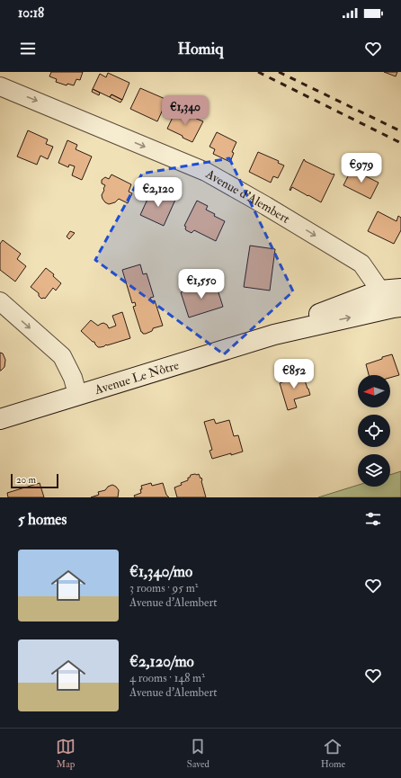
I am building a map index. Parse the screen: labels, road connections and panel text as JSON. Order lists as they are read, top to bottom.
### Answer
{
  "streets": {
    "main road": ["Avenue Le Nôtre"],
    "street": ["Avenue d'Alembert"]
  },
  "crossings": [
    ["Avenue d'Alembert", "Avenue Le Nôtre"]
  ],
  "one_way": ["Avenue d'Alembert"],
  "scale_bar": "20 m",
  "north": "left",
  "page": {
    "status": "10:18",
    "header": "Homiq",
    "price": [
      "€1,340",
      "€979",
      "€2,120",
      "€1,550",
      "€852"
    ],
    "scale": "20 m",
    "heading": "5 homes",
    "list": [
      {
        "name": "€1,340/mo",
        "note": "3 rooms · 95 m² · Avenue d'Alembert"
      },
      {
        "name": "€2,120/mo",
        "note": "4 rooms · 148 m² · Avenue d'Alembert"
      }
    ],
    "tabs": ["Map", "Saved", "Home"]
  }
}
